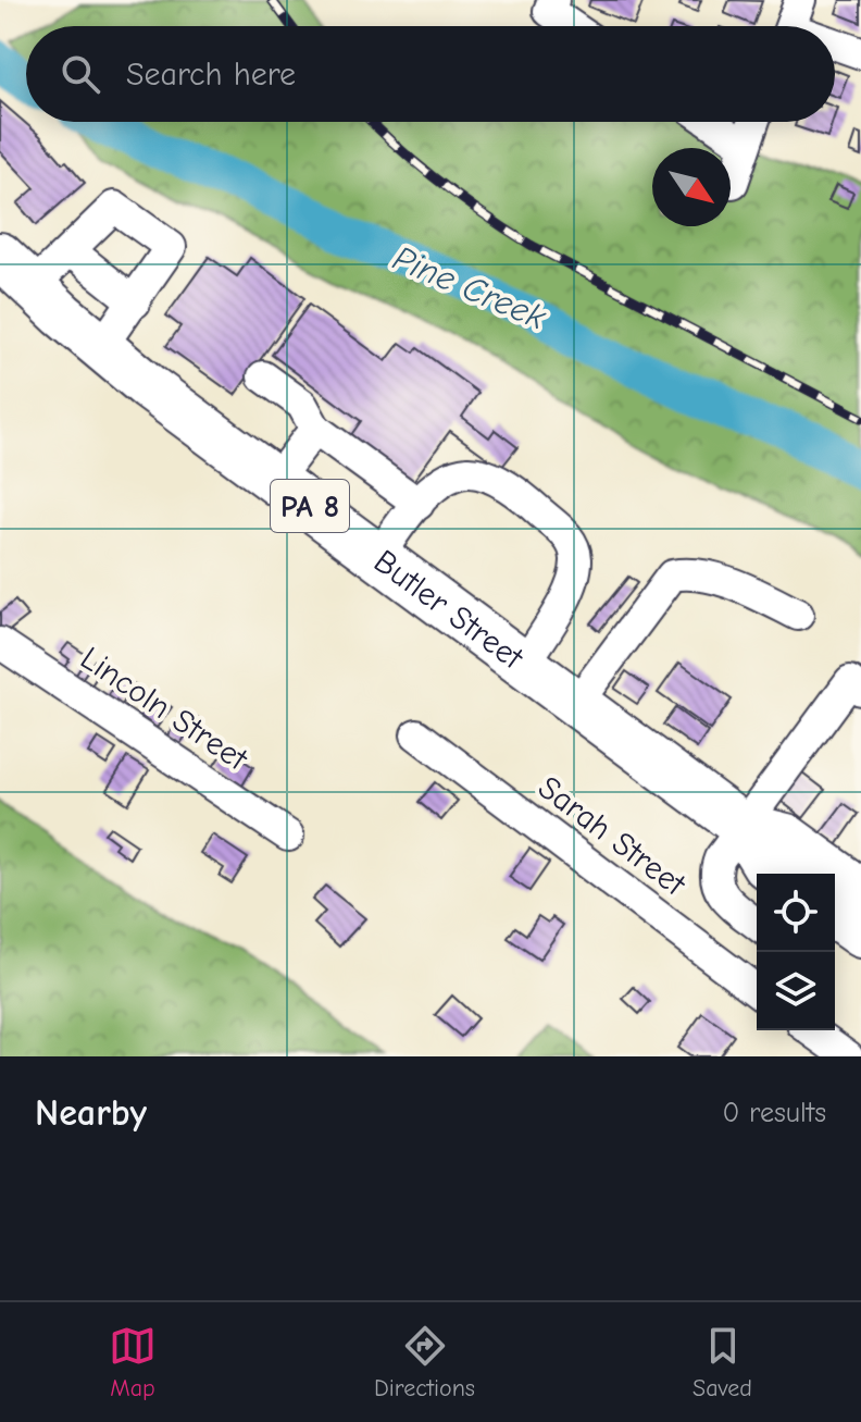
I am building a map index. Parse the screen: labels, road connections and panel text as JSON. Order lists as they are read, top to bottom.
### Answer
{
  "streets": {
    "highway": ["PA 8", "Butler Street"],
    "street": ["Lincoln Street", "Sarah Street"]
  },
  "water": ["Pine Creek"],
  "north": "bottom right",
  "page": {
    "search": "Search here",
    "heading": ["Nearby", "0 results"],
    "nav": ["Map", "Directions", "Saved"]
  }
}
